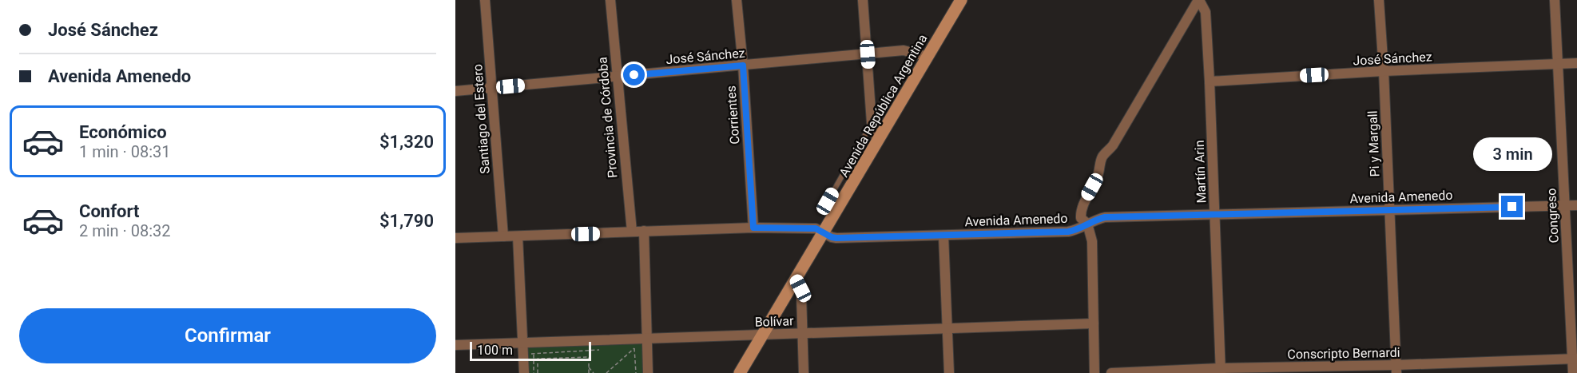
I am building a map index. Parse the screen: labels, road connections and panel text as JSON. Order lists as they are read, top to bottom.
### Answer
{
  "streets": {
    "main road": ["Avenida República Argentina"],
    "street": [
      "José Sánchez",
      "Corrientes",
      "Provincia de Córdoba",
      "Santiago del Estero",
      "Pi y Margall",
      "Martín Arin",
      "Avenida Amenedo",
      "Congreso",
      "Bolívar",
      "Conscripto Bernardi"
    ]
  },
  "crossings": [
    ["José Sánchez", "Avenida República Argentina"],
    ["José Sánchez", "Corrientes"],
    ["José Sánchez", "Provincia de Córdoba"],
    ["José Sánchez", "Santiago del Estero"],
    ["José Sánchez", "Pi y Margall"],
    ["José Sánchez", "Martín Arin"],
    ["José Sánchez", "Congreso"],
    ["Avenida República Argentina", "Avenida Amenedo"],
    ["Avenida República Argentina", "Bolívar"],
    ["Corrientes", "Avenida Amenedo"],
    ["Provincia de Córdoba", "Avenida Amenedo"],
    ["Santiago del Estero", "Avenida Amenedo"],
    ["Pi y Margall", "Avenida Amenedo"],
    ["Pi y Margall", "Conscripto Bernardi"],
    ["Martín Arin", "Avenida Amenedo"],
    ["Martín Arin", "Conscripto Bernardi"],
    ["Avenida Amenedo", "Congreso"],
    ["Congreso", "Conscripto Bernardi"]
  ],
  "scale_bar": "100 m",
  "page": {
    "banner": ["José Sánchez", "Avenida Amenedo"],
    "list": [
      {
        "name": "Económico",
        "note": "1 min · 08:31",
        "value": "$1,320"
      },
      {
        "name": "Confort",
        "note": "2 min · 08:32",
        "value": "$1,790"
      }
    ],
    "bubble": "3 min",
    "buttons": "Confirmar",
    "scale": "100 m"
  }
}
